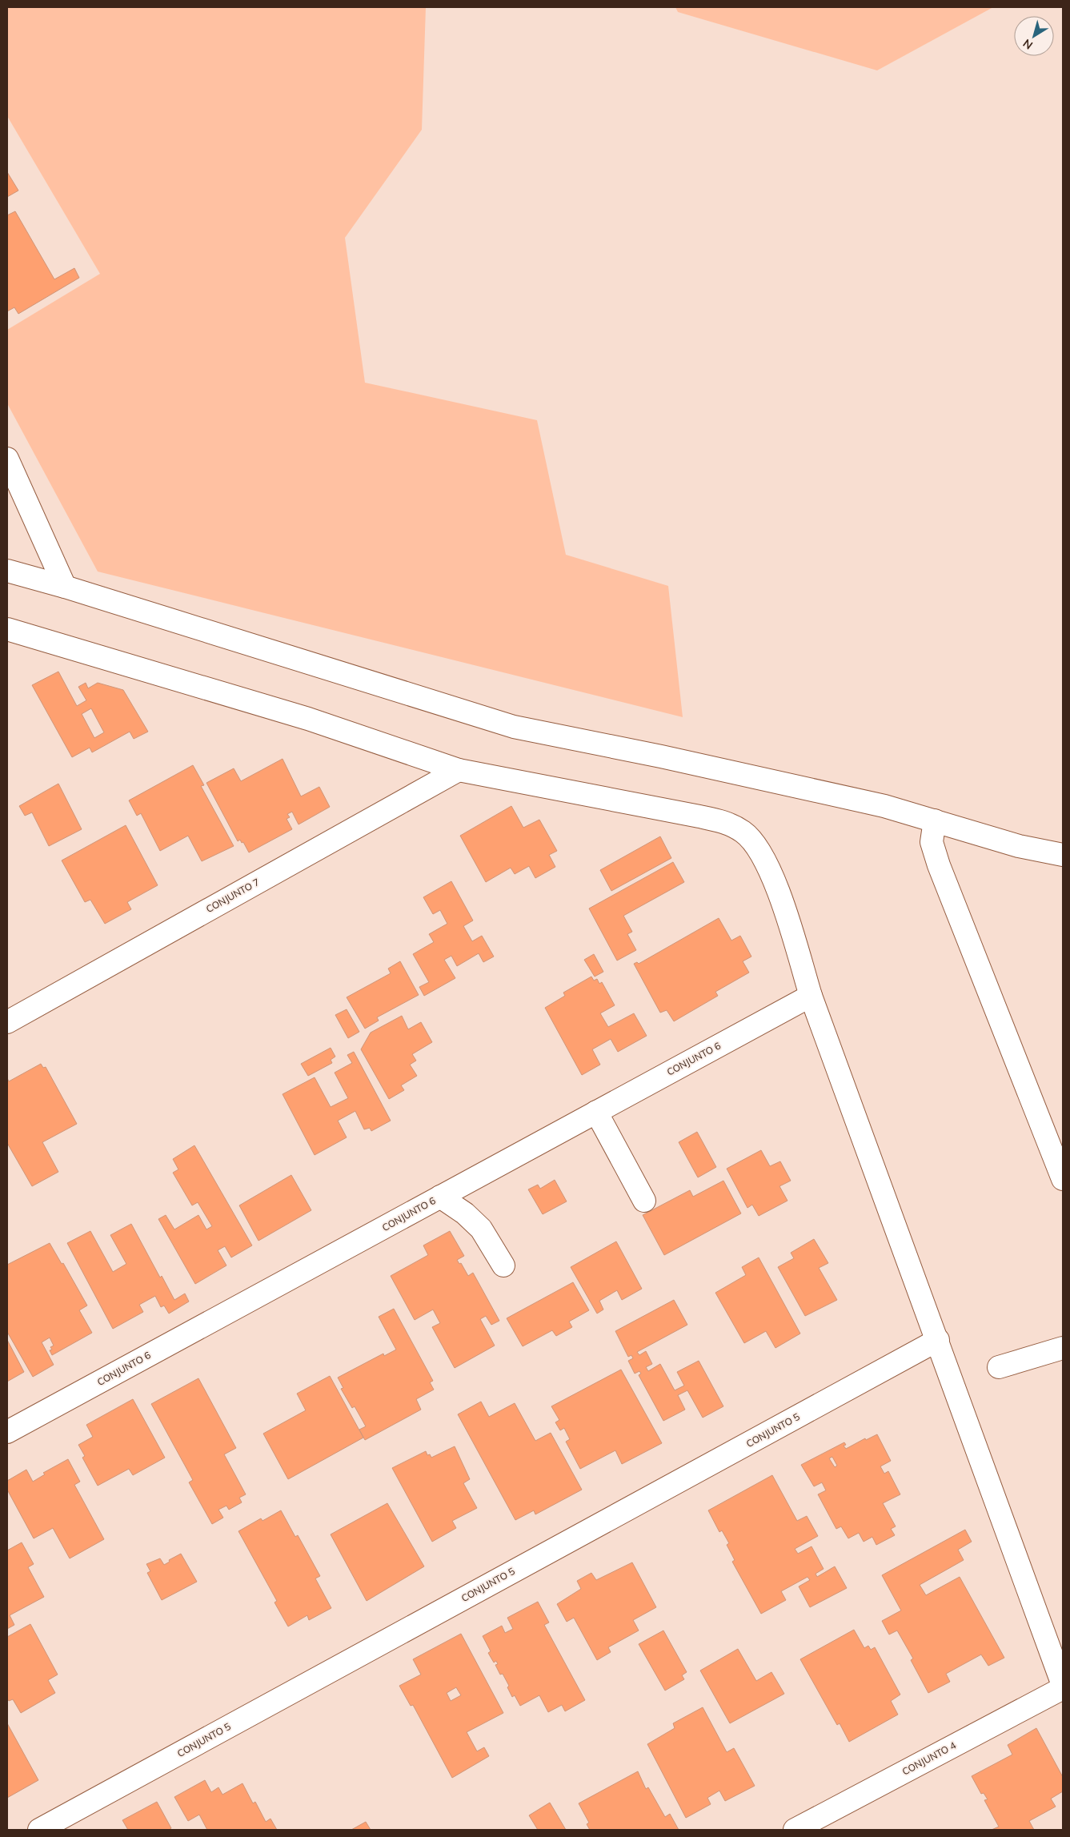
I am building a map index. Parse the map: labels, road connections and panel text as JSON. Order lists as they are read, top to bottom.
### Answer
{
  "streets": {
    "street": [
      "CONJUNTO 7",
      "CONJUNTO 6",
      "CONJUNTO 5",
      "CONJUNTO 4"
    ]
  },
  "north": "bottom left"
}
